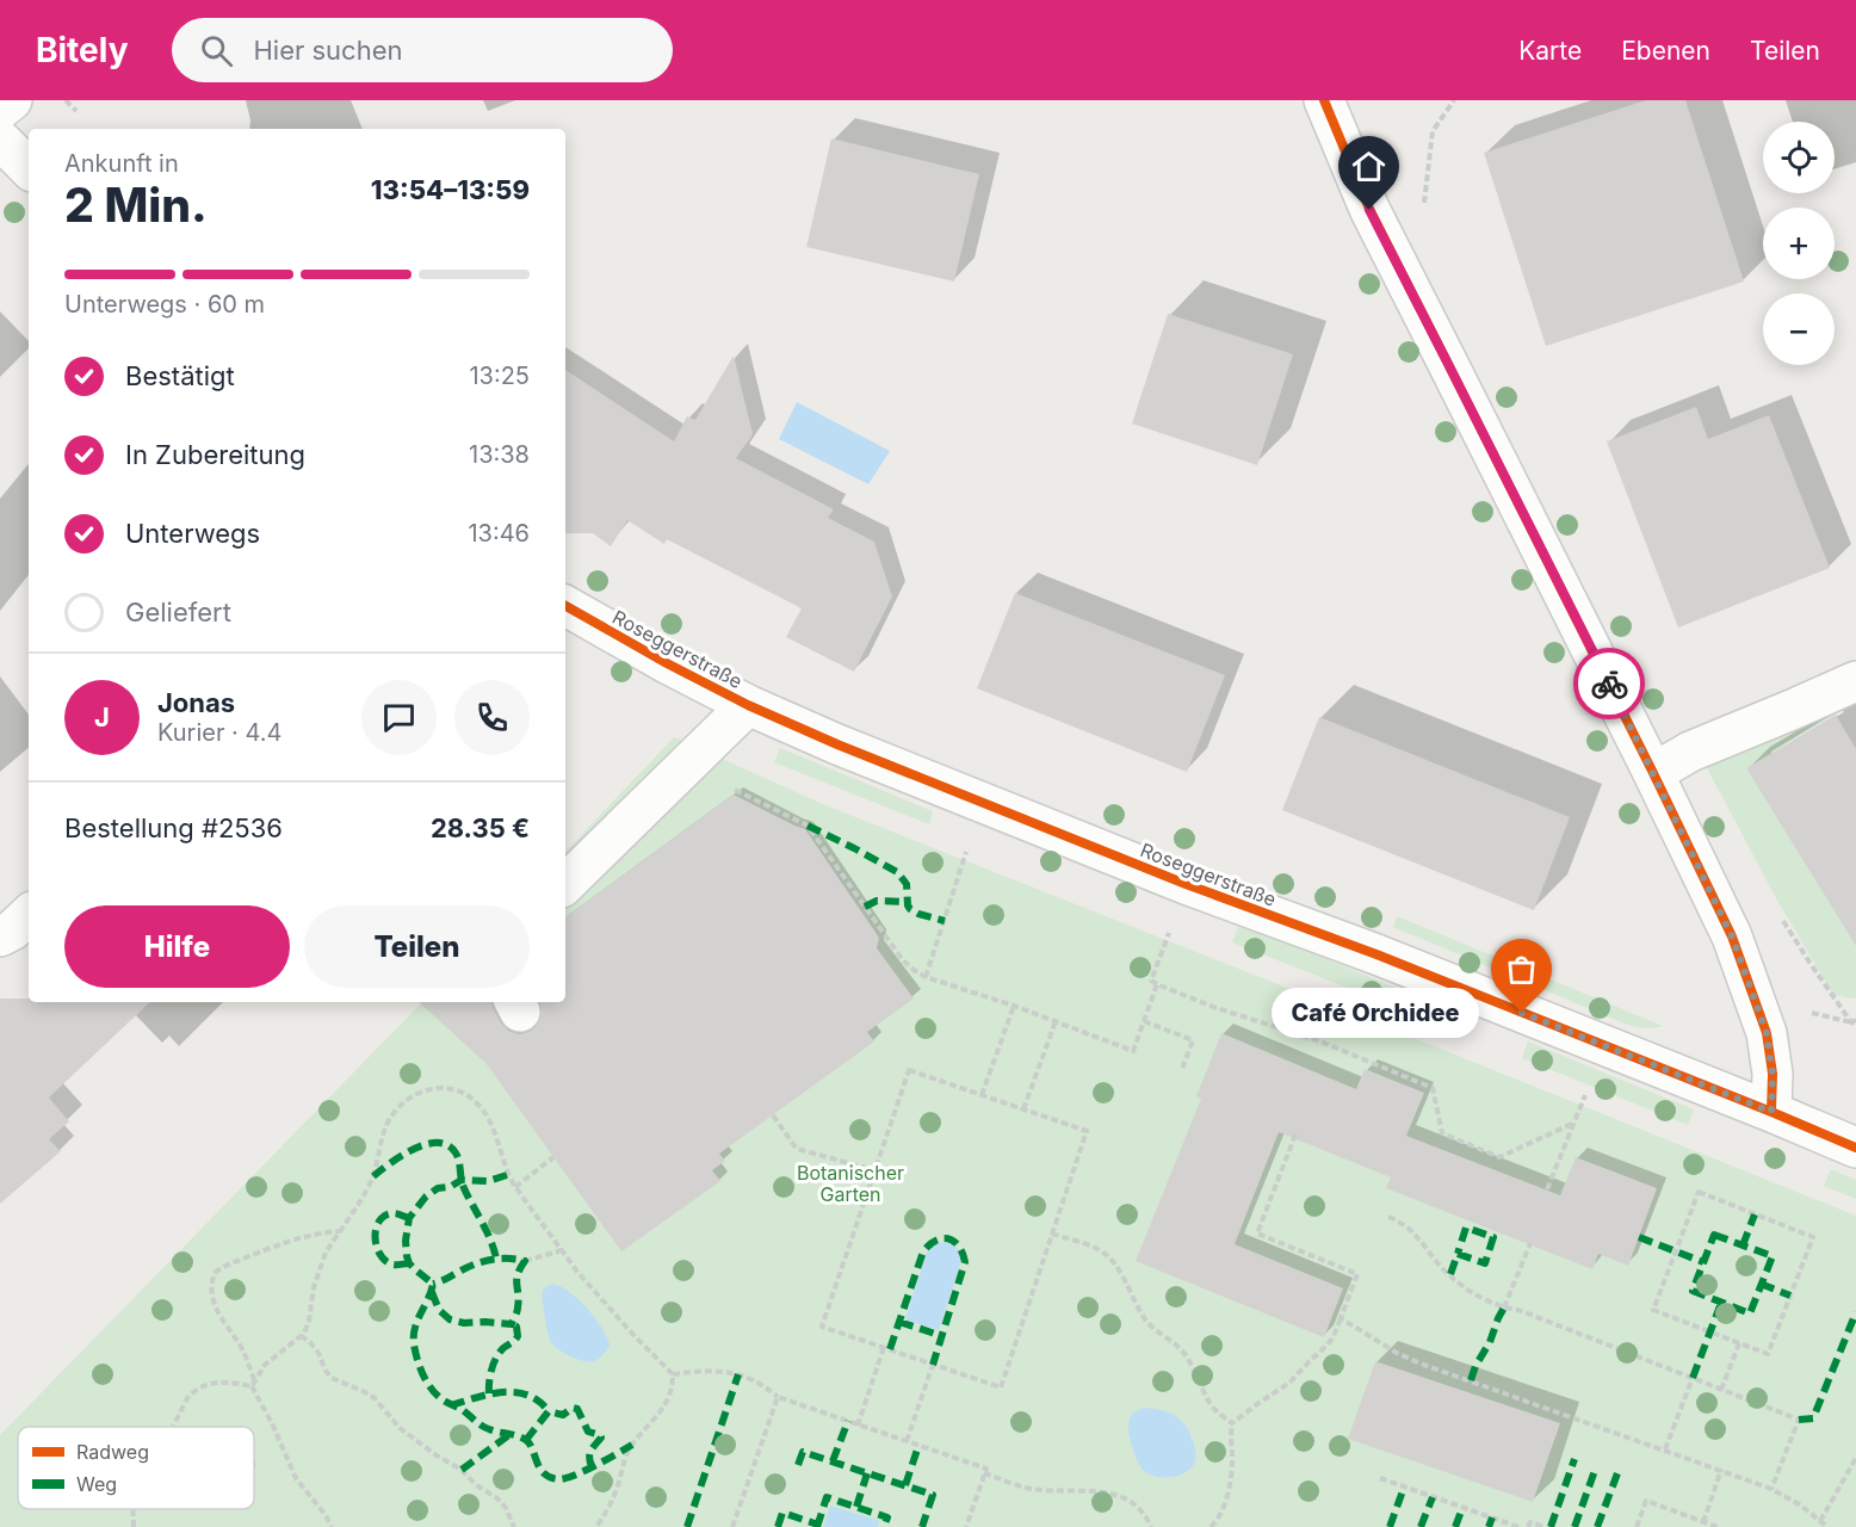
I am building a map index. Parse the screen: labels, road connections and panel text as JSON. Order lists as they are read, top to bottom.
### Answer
{
  "streets": {
    "street": ["Roseggerstraße"]
  },
  "parks": ["Botanischer Garten"],
  "places": ["Café Orchidee"],
  "legend": ["Radweg", "Weg"],
  "page": {
    "header": "Bitely",
    "search": "Hier suchen",
    "nav": ["Karte", "Ebenen", "Teilen"],
    "map_buttons": ["+", "−"],
    "heading": ["2 Min.", "Ankunft in", "13:54–13:59"],
    "panel": [
      "Jonas",
      "Kurier · 4.4",
      "Bestellung #2536",
      "28.35 €"
    ],
    "bar": "Unterwegs · 60 m",
    "list": [
      ["Bestätigt", "13:25"],
      ["In Zubereitung", "13:38"],
      ["Unterwegs", "13:46"],
      "Geliefert"
    ],
    "round": "J",
    "buttons": ["Hilfe", "Teilen"],
    "bubble": "Café Orchidee"
  }
}
